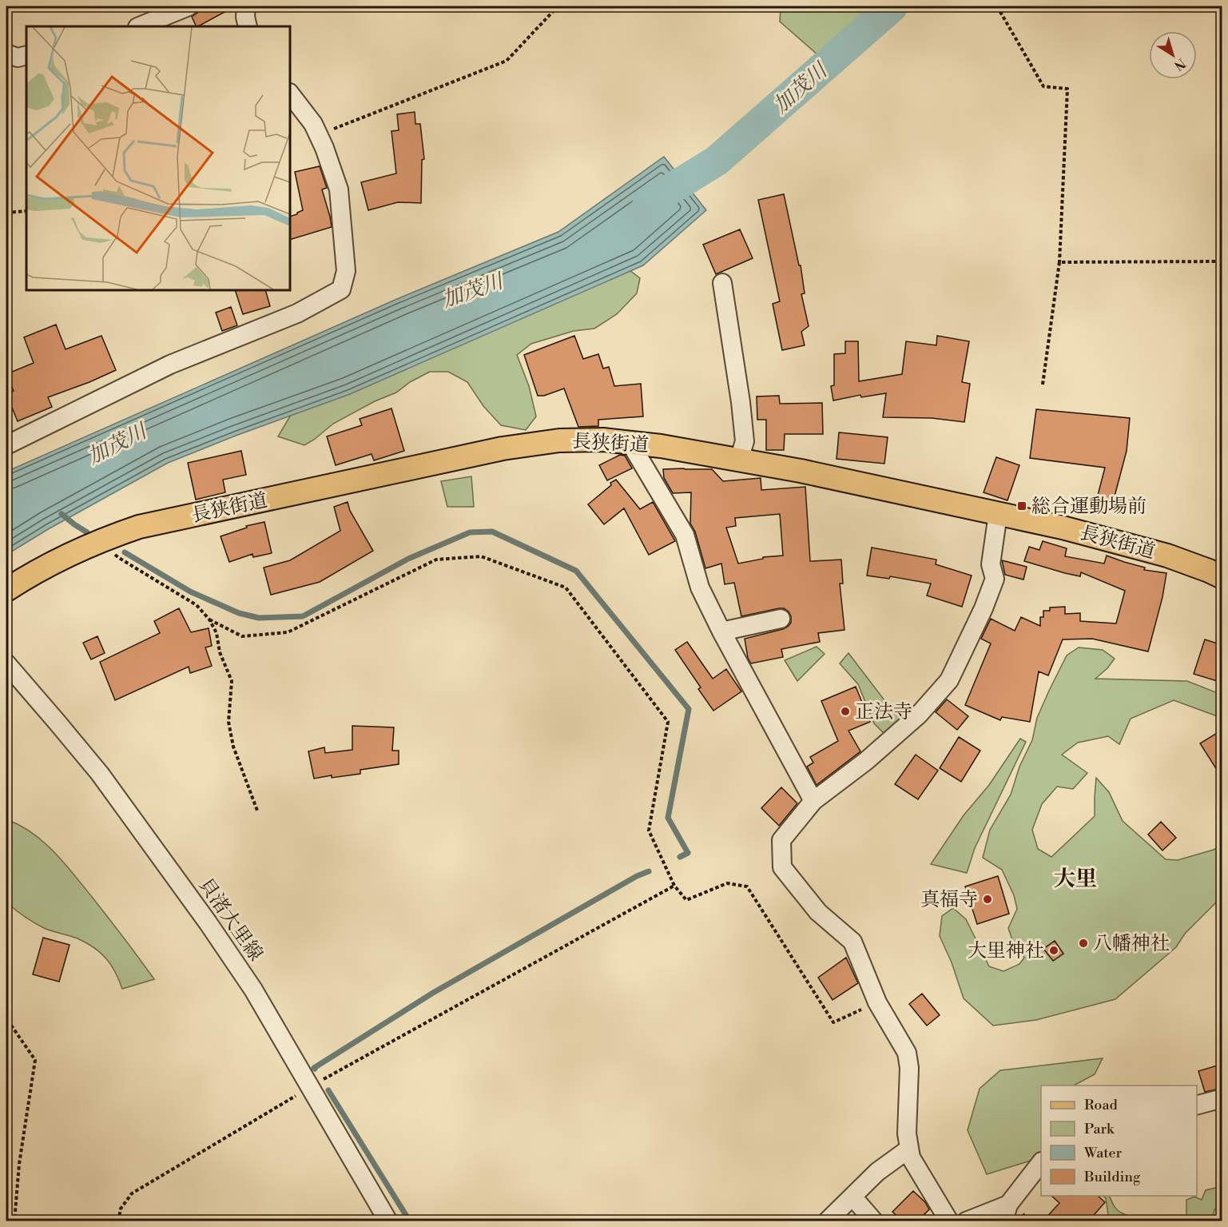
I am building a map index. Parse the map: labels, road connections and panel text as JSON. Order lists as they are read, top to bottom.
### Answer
{
  "streets": {
    "main road": ["長狭街道"],
    "street": ["貝渚大里線"]
  },
  "districts": ["大里"],
  "water": ["加茂川"],
  "places": {
    "transit": ["総合運動場前"],
    "other": [
      "正法寺",
      "真福寺",
      "八幡神社",
      "大里神社"
    ]
  },
  "legend": [
    "Road",
    "Park",
    "Water",
    "Building"
  ],
  "north": "bottom right"
}
